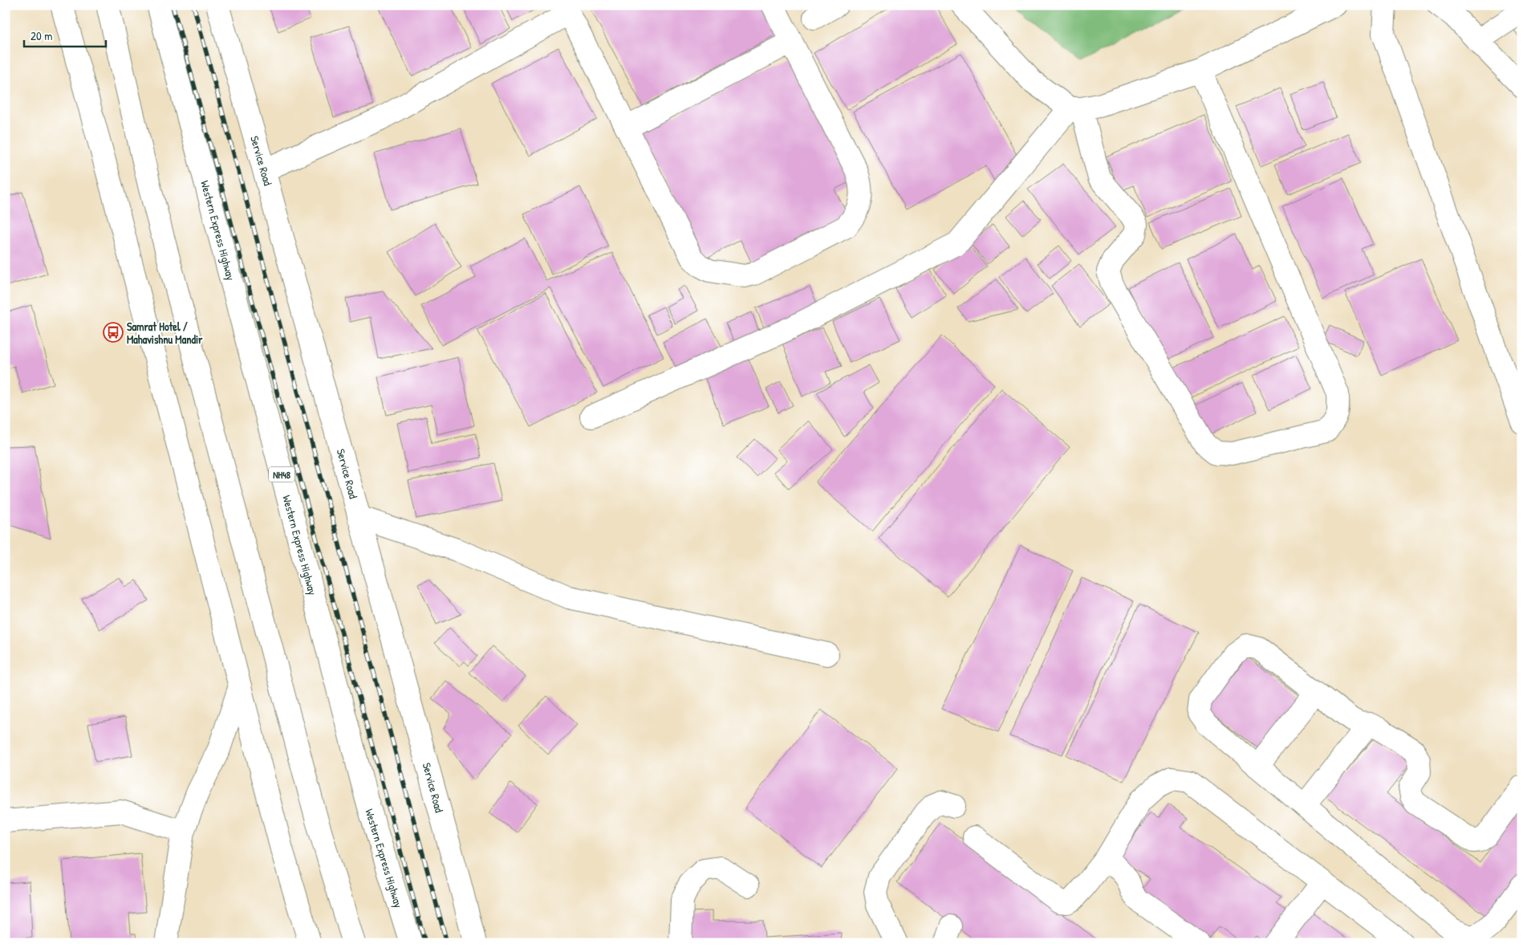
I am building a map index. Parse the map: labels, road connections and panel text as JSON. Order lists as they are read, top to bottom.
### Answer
{
  "streets": {
    "main road": ["Service Road", "Western Express Highway", "NH48"]
  },
  "places": {
    "bus stop": ["Samrat Hotel / Mahavishnu Mandir"]
  },
  "scale_bar": "20 m"
}
